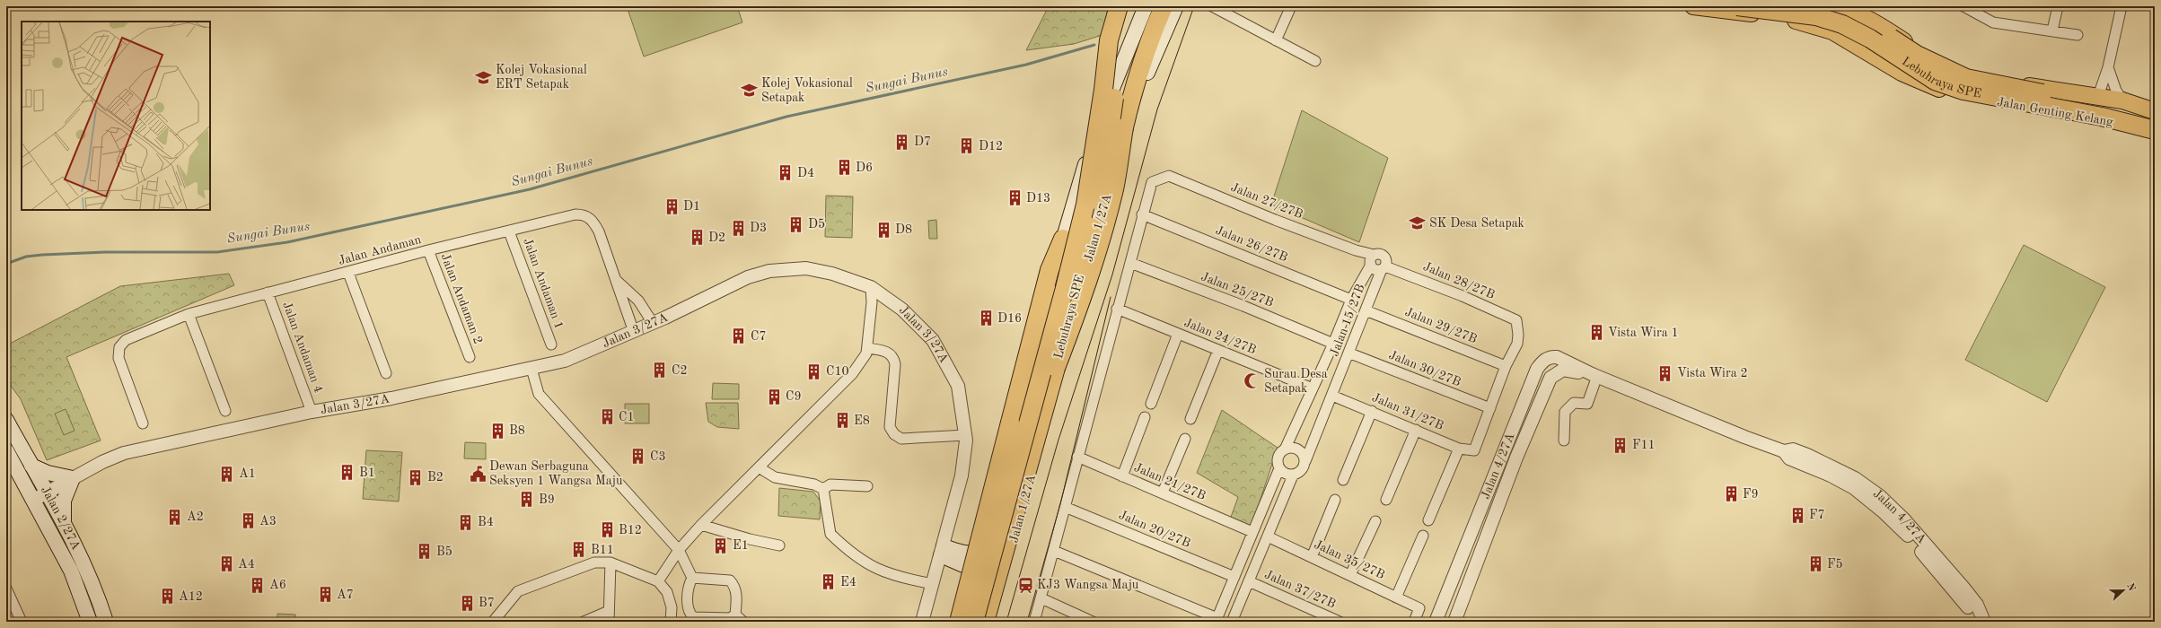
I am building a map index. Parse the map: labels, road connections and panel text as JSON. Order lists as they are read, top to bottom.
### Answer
{
  "streets": {
    "highway": ["Lebuhraya SPE"],
    "main road": ["Jalan Genting Kelang", "Jalan 1/27A", "Jalan 2/27A"],
    "street": [
      "Jalan 27/27B",
      "Jalan 26/27B",
      "Jalan Andaman",
      "Jalan 28/27B",
      "Jalan Andaman 1",
      "Jalan 25/27B",
      "Jalan Andaman 2",
      "Jalan 15/27B",
      "Jalan 29/27B",
      "Jalan 3/27A",
      "Jalan 24/27B",
      "Jalan Andaman 4",
      "Jalan 30/27B",
      "Jalan 31/27B",
      "Jalan 4/27A",
      "Jalan 21/27B",
      "Jalan 20/27B",
      "Jalan 35/27B",
      "Jalan 37/27B"
    ]
  },
  "crossings": [
    ["Jalan 27/27B", "Jalan 26/27B"],
    ["Jalan 27/27B", "Jalan 15/27B"],
    ["Jalan 26/27B", "Jalan 15/27B"],
    ["Jalan Andaman", "Jalan Andaman 1"],
    ["Jalan Andaman", "Jalan Andaman 2"],
    ["Jalan Andaman", "Jalan 3/27A"],
    ["Jalan Andaman", "Jalan Andaman 4"],
    ["Jalan 28/27B", "Jalan 15/27B"],
    ["Jalan 28/27B", "Jalan 29/27B"],
    ["Jalan 25/27B", "Jalan 15/27B"],
    ["Jalan 15/27B", "Jalan 29/27B"],
    ["Jalan 15/27B", "Jalan 24/27B"],
    ["Jalan 15/27B", "Jalan 30/27B"],
    ["Jalan 15/27B", "Jalan 31/27B"],
    ["Jalan 3/27A", "Jalan Andaman 4"],
    ["Jalan 3/27A", "Jalan 2/27A"],
    ["Jalan 30/27B", "Jalan 31/27B"]
  ],
  "water": ["Sungai Bunus"],
  "places": {
    "school or university": ["Kolej Vokasional ERT Setapak", "Kolej Vokasional Setapak", "SK Desa Setapak"],
    "building": [
      "D7",
      "D12",
      "D6",
      "D4",
      "D13",
      "D1",
      "D5",
      "D3",
      "D8",
      "D2",
      "D16",
      "Vista Wira 1",
      "C7",
      "C2",
      "C10",
      "Vista Wira 2",
      "C9",
      "C1",
      "E8",
      "B8",
      "F11",
      "C3",
      "B1",
      "A1",
      "B2",
      "F9",
      "B9",
      "F7",
      "A2",
      "A3",
      "B4",
      "B12",
      "E1",
      "B11",
      "B5",
      "A4",
      "F5",
      "E4",
      "A6",
      "A7",
      "A12",
      "B7"
    ],
    "mosque": ["Surau Desa Setapak"],
    "public building": ["Dewan Serbaguna Seksyen 1 Wangsa Maju"],
    "station": ["KJ3 Wangsa Maju"]
  },
  "north": "right"
}
